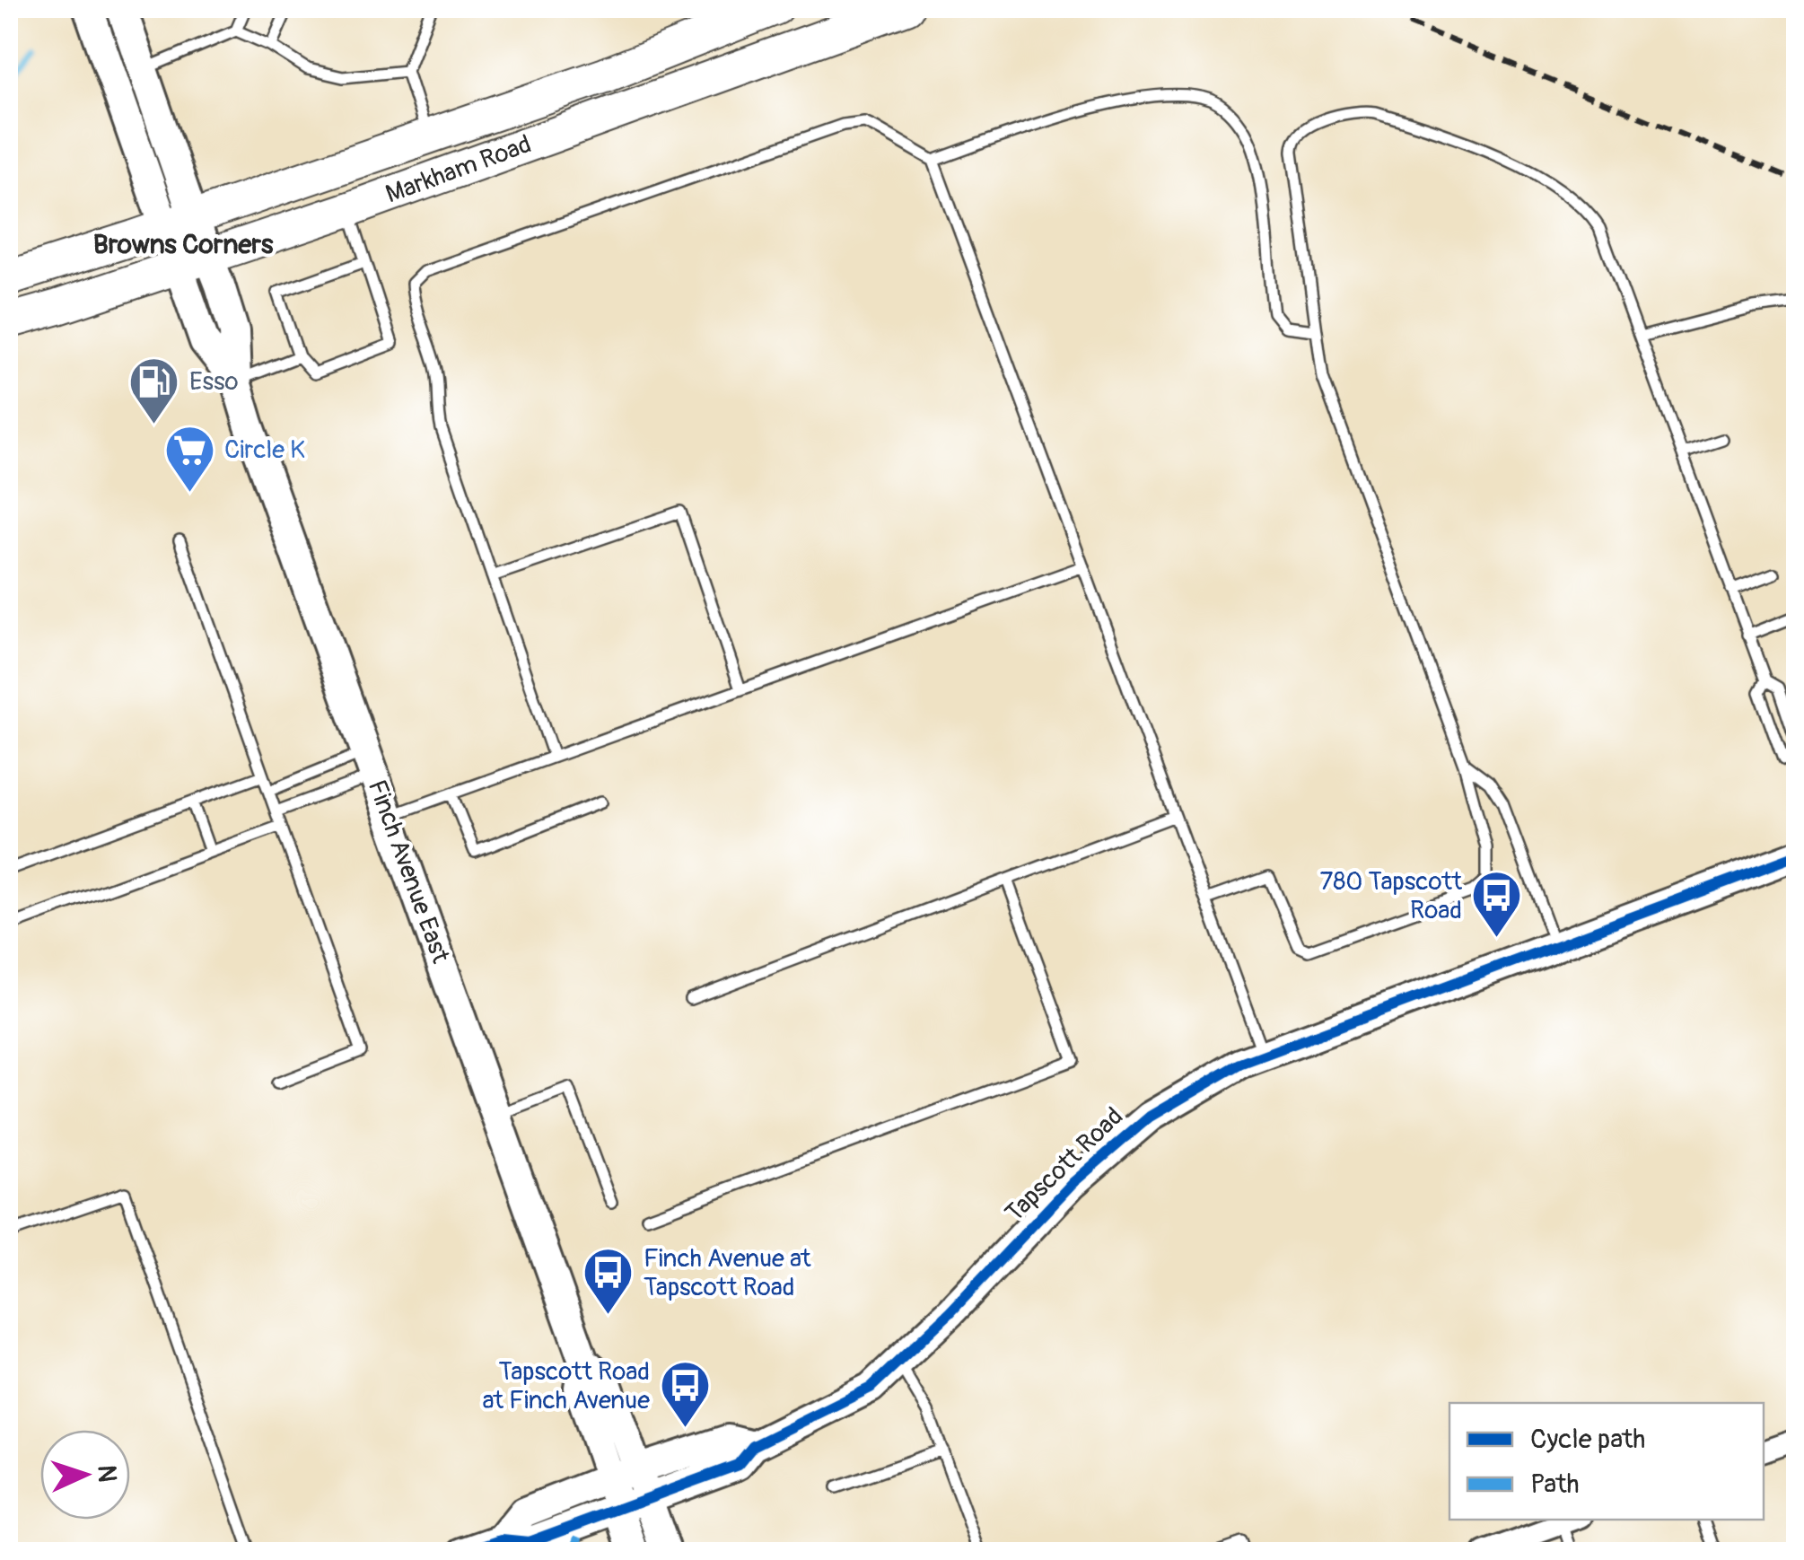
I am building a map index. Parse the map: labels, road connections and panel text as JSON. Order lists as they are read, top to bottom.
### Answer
{
  "streets": {
    "main road": ["Markham Road", "Finch Avenue East", "Tapscott Road"]
  },
  "crossings": [
    ["Markham Road", "Finch Avenue East"],
    ["Finch Avenue East", "Tapscott Road"]
  ],
  "districts": ["Browns Corners"],
  "places": {
    "fuel station": ["Esso"],
    "supermarket": ["Circle K"],
    "bus stop": ["780 Tapscott Road", "Finch Avenue at Tapscott Road", "Tapscott Road at Finch Avenue"]
  },
  "legend": ["Cycle path", "Path"],
  "north": "right"
}
